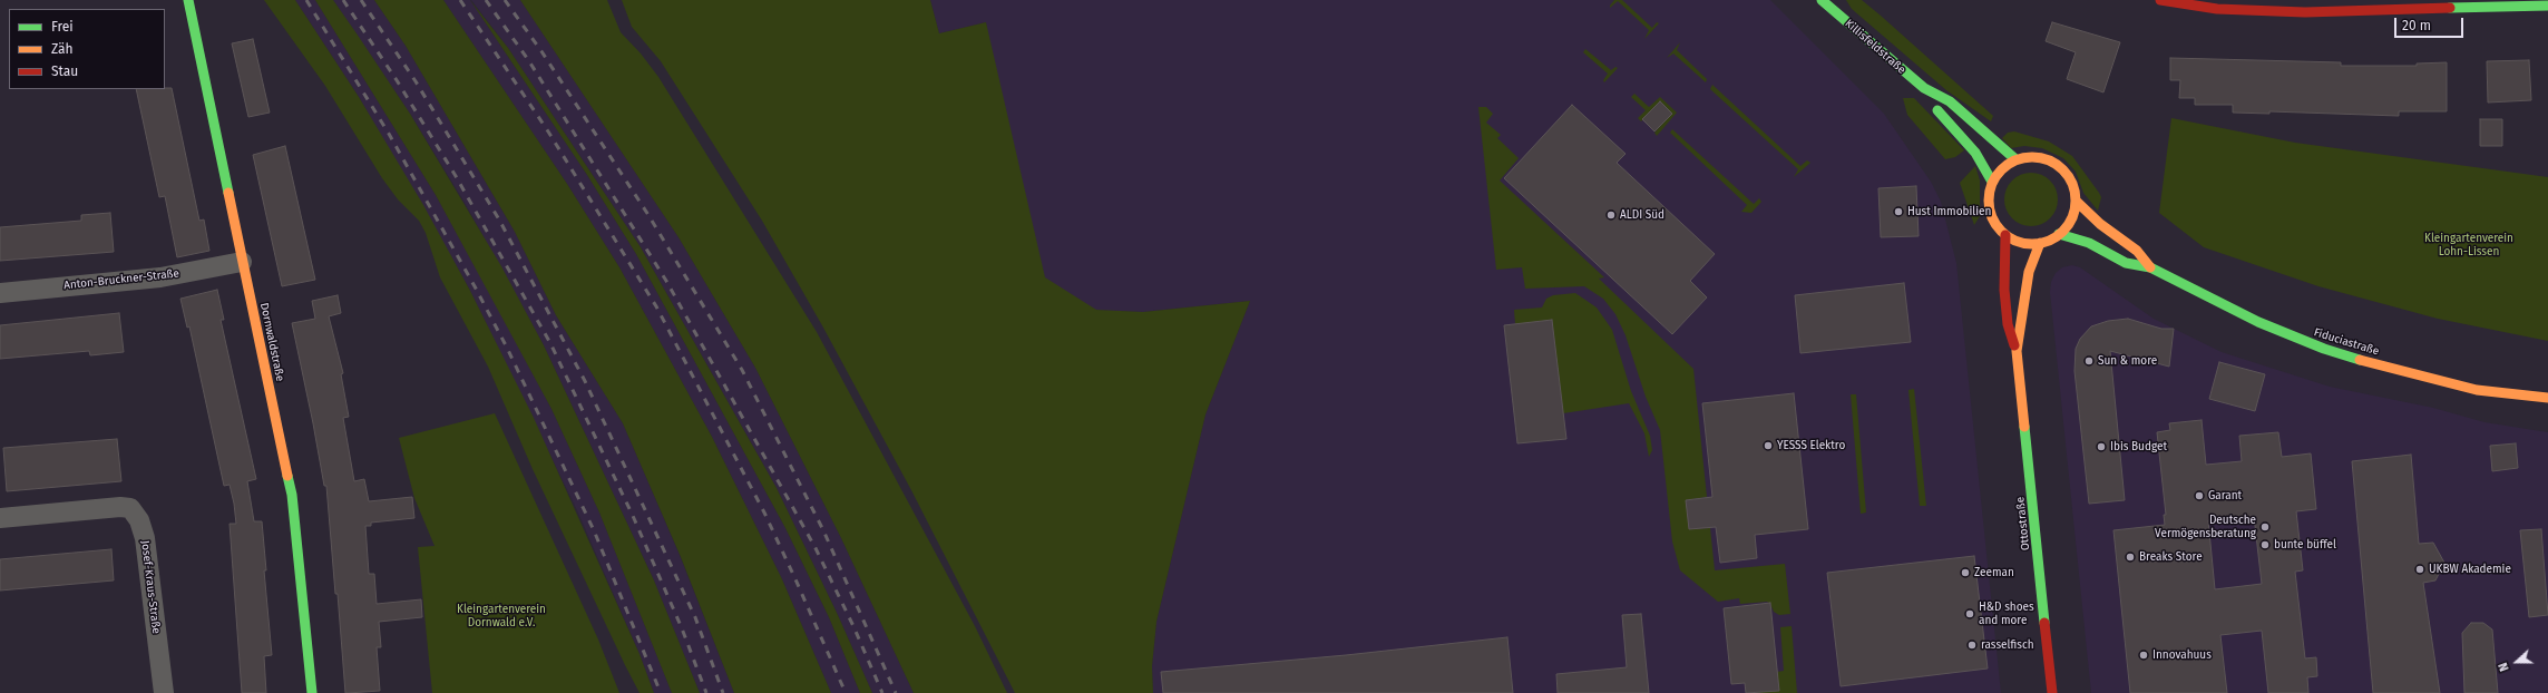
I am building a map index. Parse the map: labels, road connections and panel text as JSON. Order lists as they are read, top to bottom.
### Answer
{
  "streets": {
    "main road": [
      "Killisfeldstraße",
      "Dornwaldstraße",
      "Fiduciastraße",
      "Ottostraße"
    ],
    "street": ["Anton-Bruckner-Straße", "Josef-Kraus-Straße"]
  },
  "crossings": [
    ["Killisfeldstraße", "Fiduciastraße"],
    ["Killisfeldstraße", "Ottostraße"],
    ["Anton-Bruckner-Straße", "Dornwaldstraße"],
    ["Fiduciastraße", "Ottostraße"]
  ],
  "parks": ["Kleingartenverein Lohn-Lissen", "Kleingartenverein Dornwald e.V."],
  "places": [
    "Hust Immobilien",
    "ALDI Süd",
    "Sun & more",
    "YESSS Elektro",
    "Ibis Budget",
    "Garant",
    "Deutsche Vermögensberatung",
    "bunte büffel",
    "Breaks Store",
    "UKBW Akademie",
    "Zeeman",
    "H&D shoes and more",
    "rasselfisch",
    "Innovahuus"
  ],
  "legend": ["Frei", "Zäh", "Stau"],
  "scale_bar": "20 m",
  "north": "left"
}
